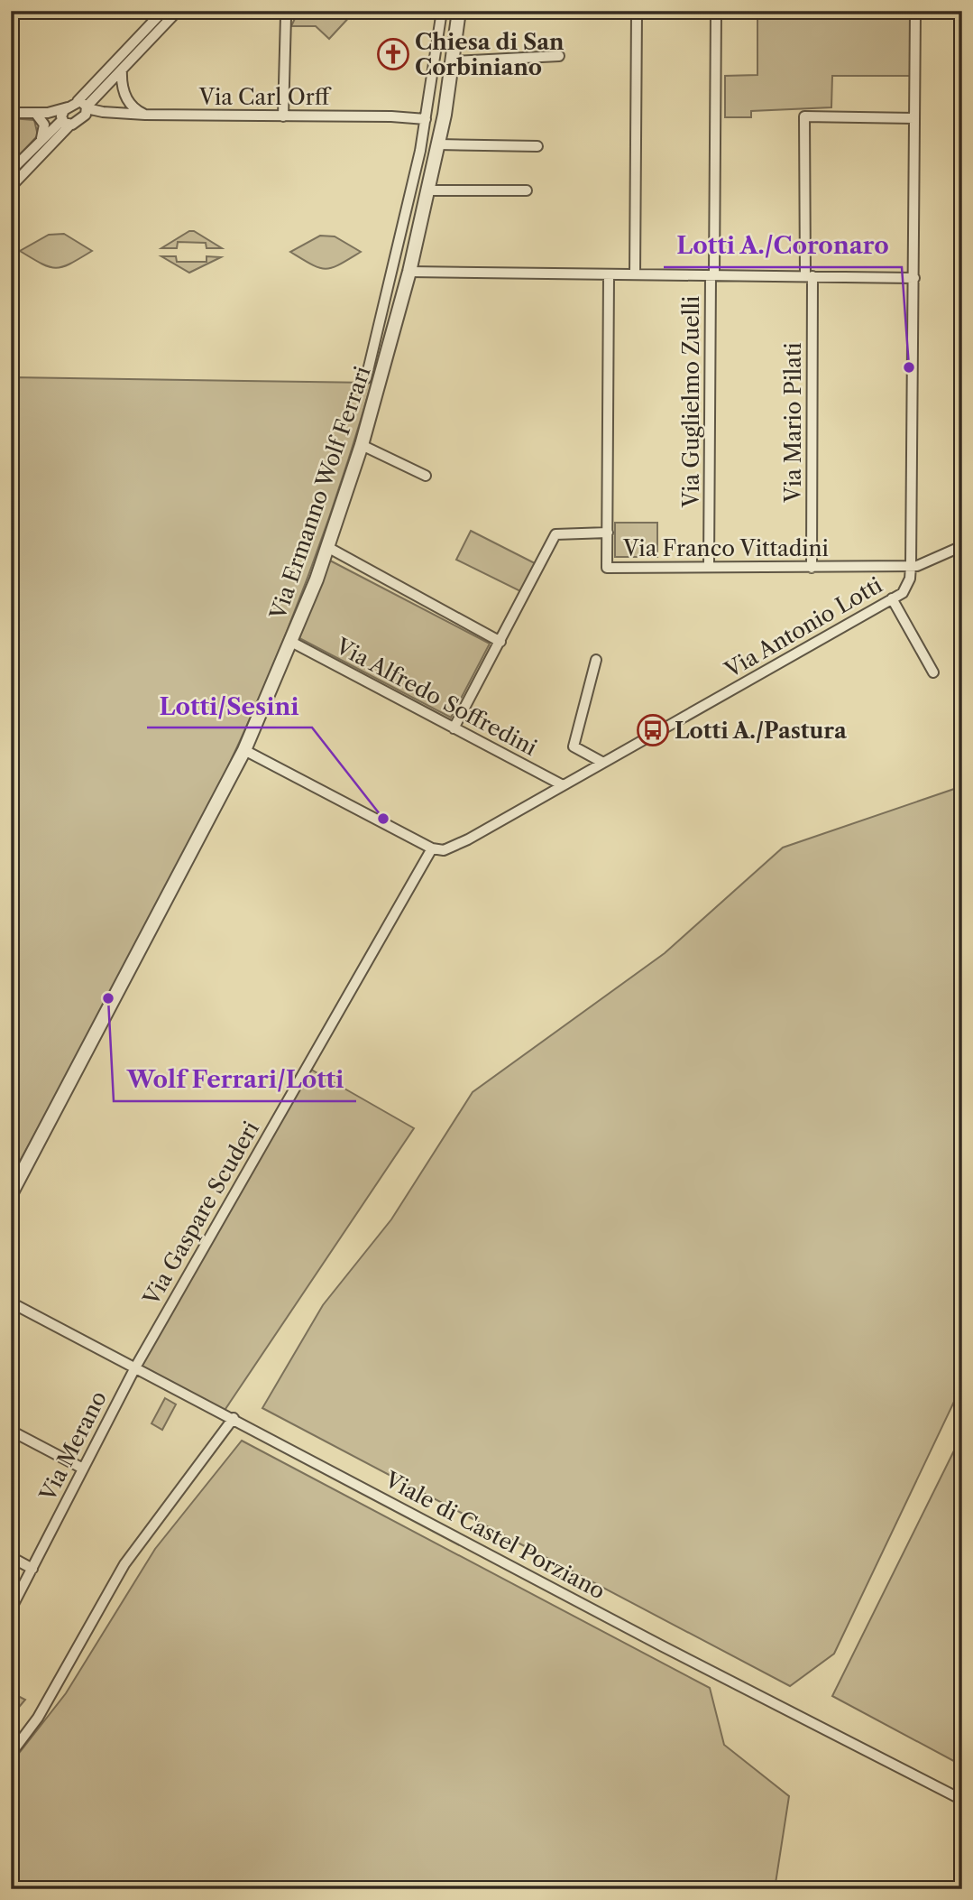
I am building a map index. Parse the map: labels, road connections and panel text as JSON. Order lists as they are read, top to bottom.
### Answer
{
  "streets": {
    "street": [
      "Via Carl Orff",
      "Via Guglielmo Zuelli",
      "Via Mario Pilati",
      "Via Ermanno Wolf Ferrari",
      "Via Franco Vittadini",
      "Via Antonio Lotti",
      "Via Alfredo Soffredini",
      "Via Gaspare Scuderi",
      "Via Merano",
      "Viale di Castel Porziano"
    ]
  },
  "crossings": [
    ["Via Carl Orff", "Via Ermanno Wolf Ferrari"],
    ["Via Guglielmo Zuelli", "Via Franco Vittadini"],
    ["Via Mario Pilati", "Via Franco Vittadini"],
    ["Via Mario Pilati", "Via Antonio Lotti"],
    ["Via Ermanno Wolf Ferrari", "Via Alfredo Soffredini"],
    ["Via Franco Vittadini", "Via Antonio Lotti"],
    ["Via Antonio Lotti", "Via Alfredo Soffredini"],
    ["Via Antonio Lotti", "Via Gaspare Scuderi"],
    ["Via Gaspare Scuderi", "Via Merano"],
    ["Via Gaspare Scuderi", "Viale di Castel Porziano"],
    ["Via Merano", "Viale di Castel Porziano"]
  ],
  "places": {
    "church": ["Chiesa di San Corbiniano"],
    "other": ["Lotti A./Coronaro", "Lotti/Sesini", "Wolf Ferrari/Lotti"],
    "bus stop": ["Lotti A./Pastura"]
  }
}
